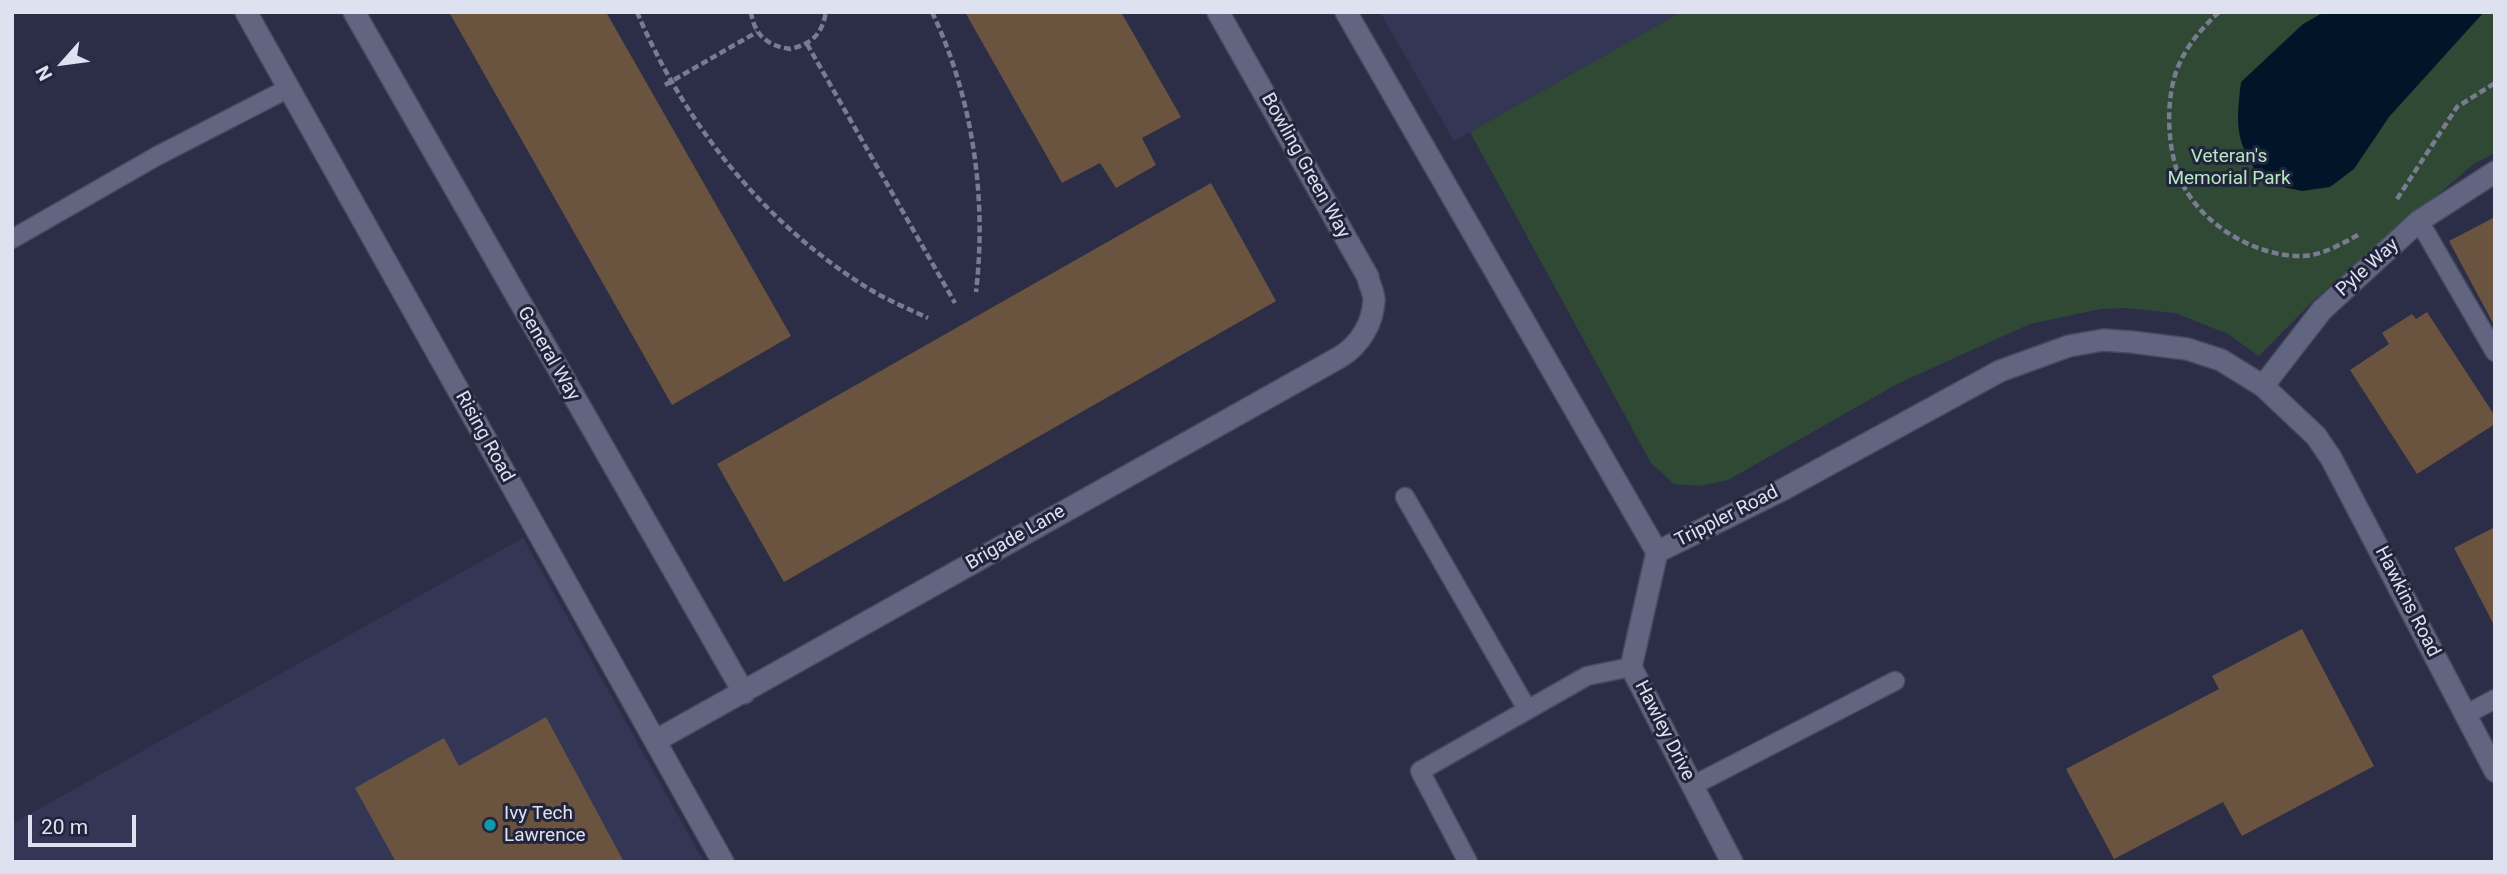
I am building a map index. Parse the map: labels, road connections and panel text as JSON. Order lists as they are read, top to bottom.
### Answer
{
  "streets": {
    "street": [
      "Bowling Green Way",
      "Pyle Way",
      "General Way",
      "Rising Road",
      "Trippler Road",
      "Brigade Lane",
      "Hawkins Road",
      "Hawley Drive"
    ]
  },
  "crossings": [
    ["Bowling Green Way", "Brigade Lane"],
    ["Pyle Way", "Trippler Road"],
    ["General Way", "Brigade Lane"],
    ["Rising Road", "Brigade Lane"],
    ["Trippler Road", "Hawkins Road"],
    ["Trippler Road", "Hawley Drive"]
  ],
  "parks": ["Veteran's Memorial Park"],
  "places": ["Ivy Tech Lawrence"],
  "scale_bar": "20 m",
  "north": "bottom left"
}
